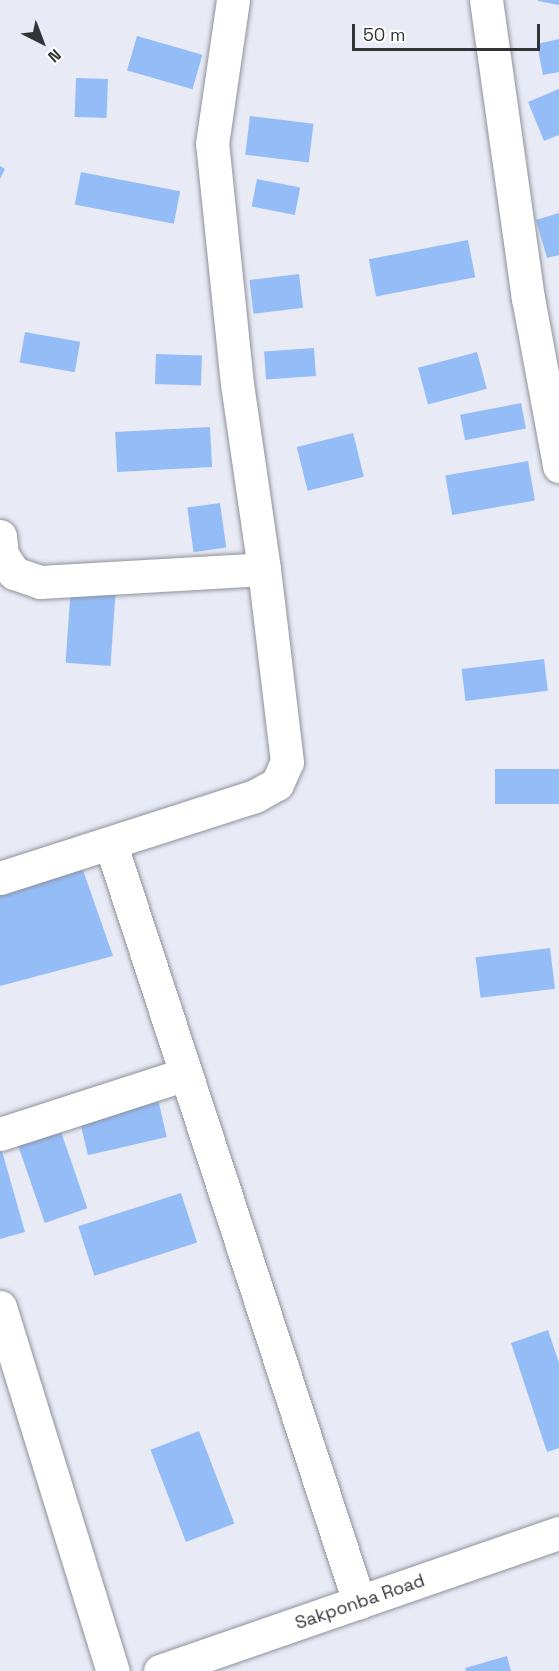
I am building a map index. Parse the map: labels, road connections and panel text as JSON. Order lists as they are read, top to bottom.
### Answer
{
  "streets": {
    "street": ["Sakponba Road"]
  },
  "scale_bar": "50 m",
  "north": "bottom right"
}
